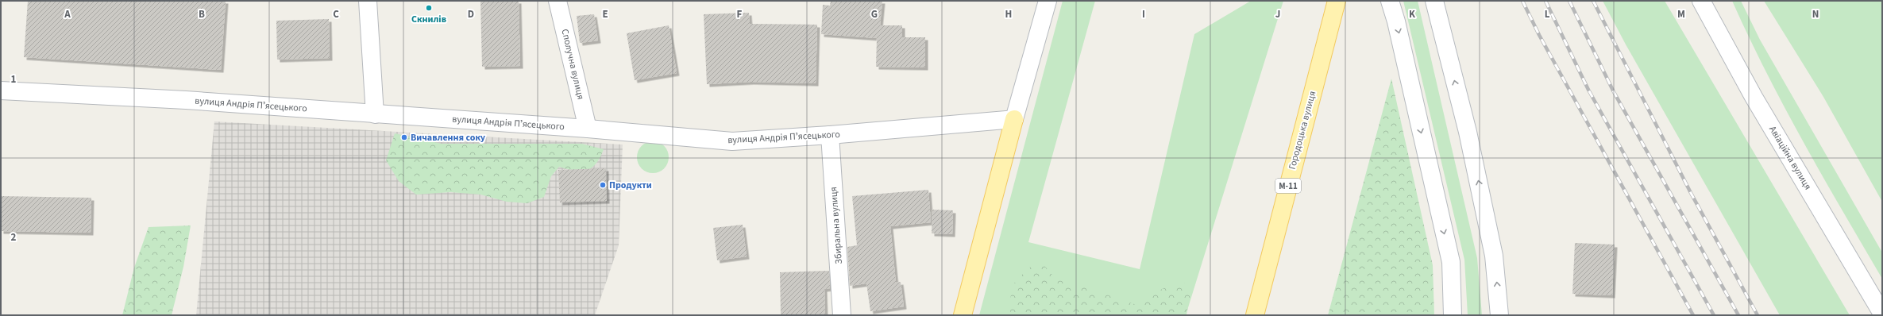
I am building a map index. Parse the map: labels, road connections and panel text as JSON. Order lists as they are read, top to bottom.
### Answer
{
  "streets": {
    "main road": ["Городоцька вулиця", "М-11"],
    "street": [
      "Сполучна вулиця",
      "вулиця Андрія Пʼясецького",
      "Авіаційна вулиця",
      "Збиральна вулиця"
    ]
  },
  "crossings": [
    ["Сполучна вулиця", "вулиця Андрія Пʼясецького"],
    ["вулиця Андрія Пʼясецького", "Збиральна вулиця"]
  ],
  "places": ["Скнилів", "Вичавлення соку", "Продукти"],
  "grid": {
    "columns": [
      "A",
      "B",
      "C",
      "D",
      "E",
      "F",
      "G",
      "H",
      "I",
      "J",
      "K",
      "L",
      "M",
      "N"
    ],
    "rows": ["1", "2"]
  }
}
